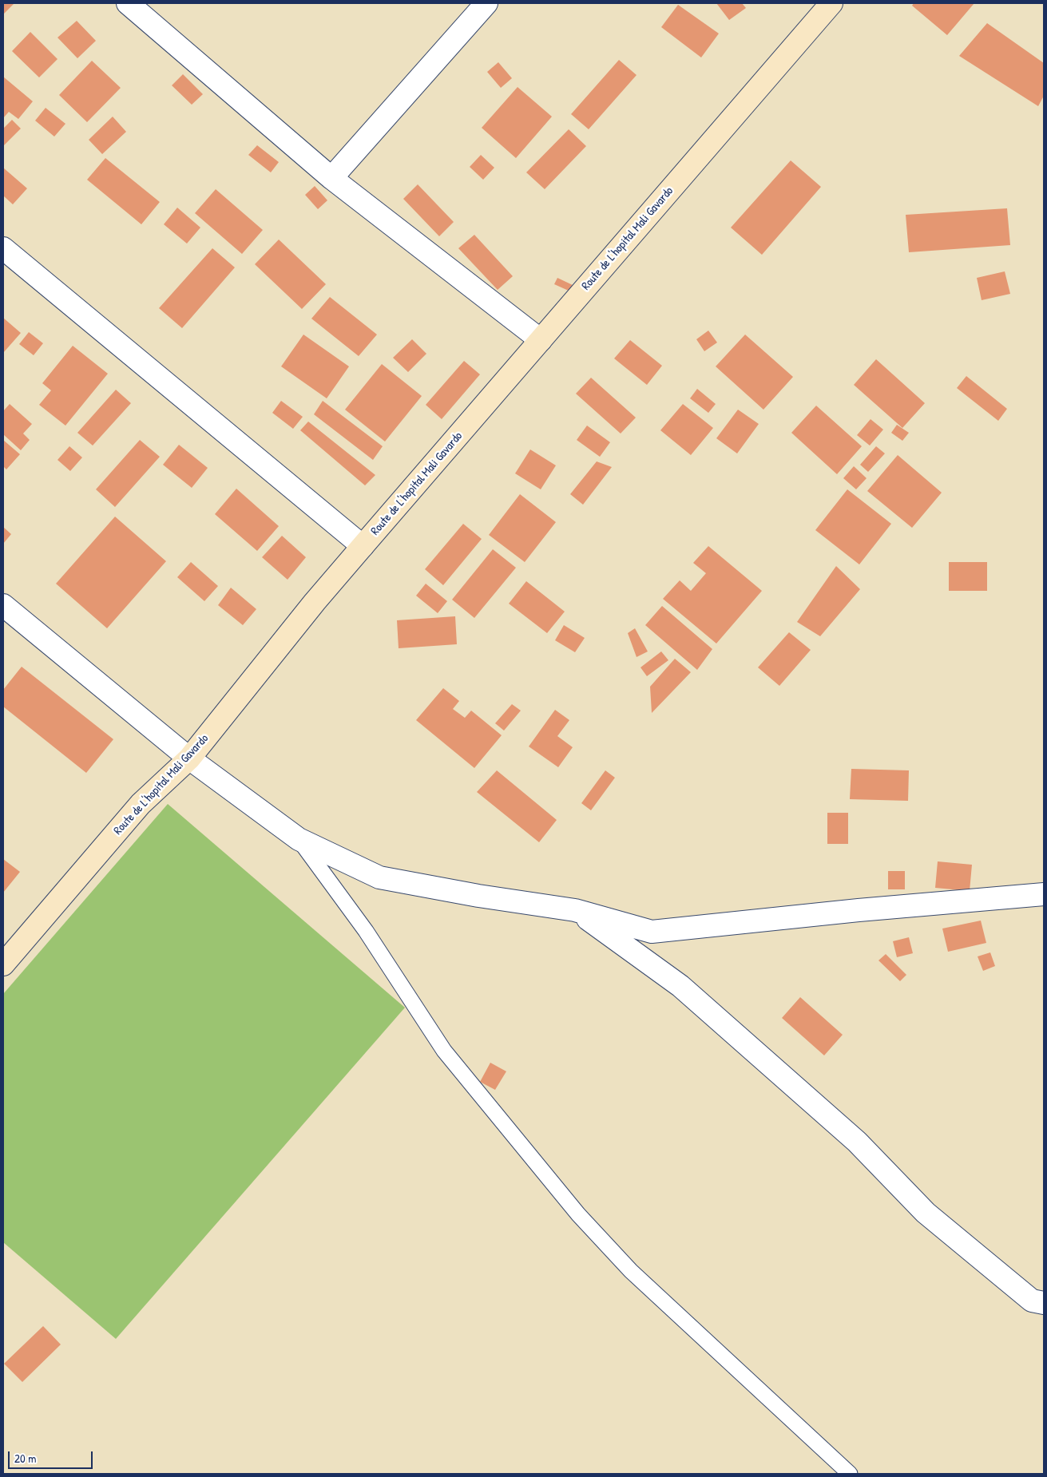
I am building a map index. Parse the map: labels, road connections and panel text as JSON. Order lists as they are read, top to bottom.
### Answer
{
  "streets": {
    "main road": ["Route de L'hopital Mali Gavardo"]
  },
  "scale_bar": "20 m"
}
